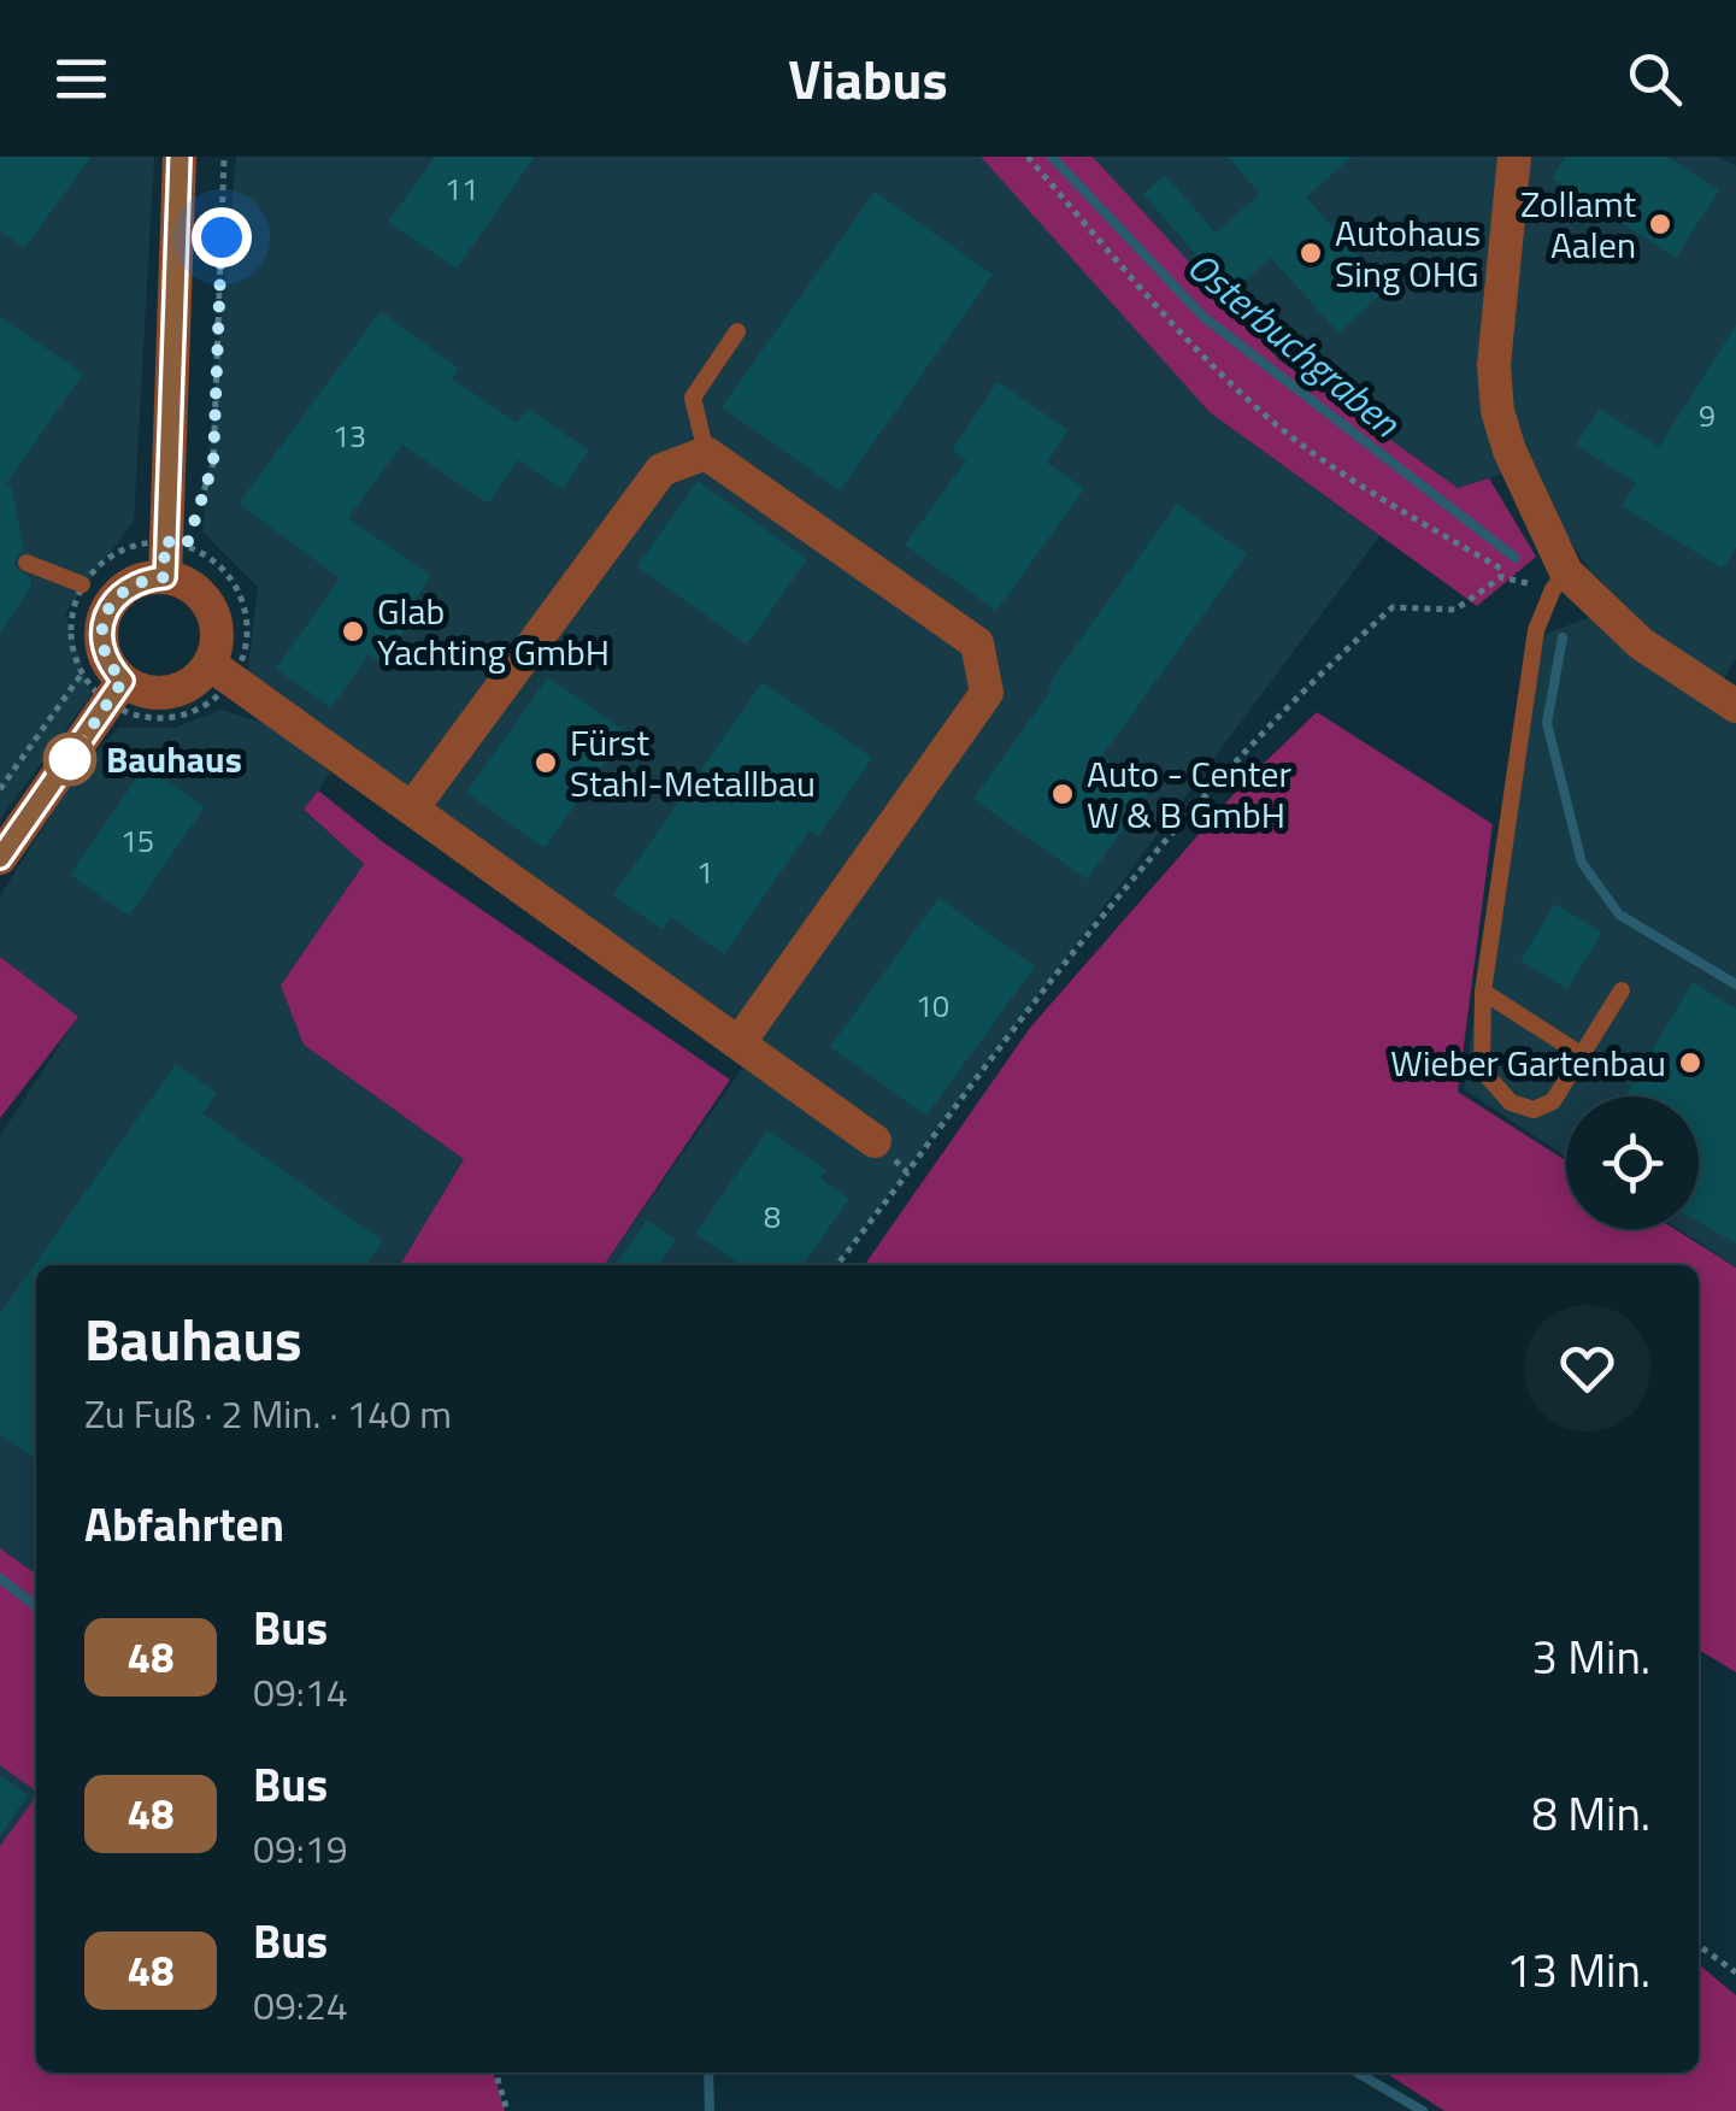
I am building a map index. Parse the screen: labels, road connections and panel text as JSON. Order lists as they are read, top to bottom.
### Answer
{
  "water": ["Osterbuchgraben"],
  "places": [
    "Zollamt Aalen",
    "Autohaus Sing OHG",
    "Glab Yachting GmbH",
    "Bauhaus",
    "Fürst Stahl-Metallbau",
    "Auto - Center W & B GmbH",
    "Wieber Gartenbau"
  ],
  "lines": ["bus line 48"],
  "house_numbers": [
    "11",
    "9",
    "13",
    "15",
    "1",
    "10",
    "8"
  ],
  "page": {
    "header": "Viabus",
    "heading": [
      ["Bauhaus", "Zu Fuß · 2 Min. · 140 m"],
      "Abfahrten"
    ],
    "list": [
      {
        "mark": "48",
        "name": "Bus",
        "note": "09:14",
        "value": "3 Min."
      },
      {
        "mark": "48",
        "name": "Bus",
        "note": "09:19",
        "value": "8 Min."
      },
      {
        "mark": "48",
        "name": "Bus",
        "note": "09:24",
        "value": "13 Min."
      }
    ]
  }
}
